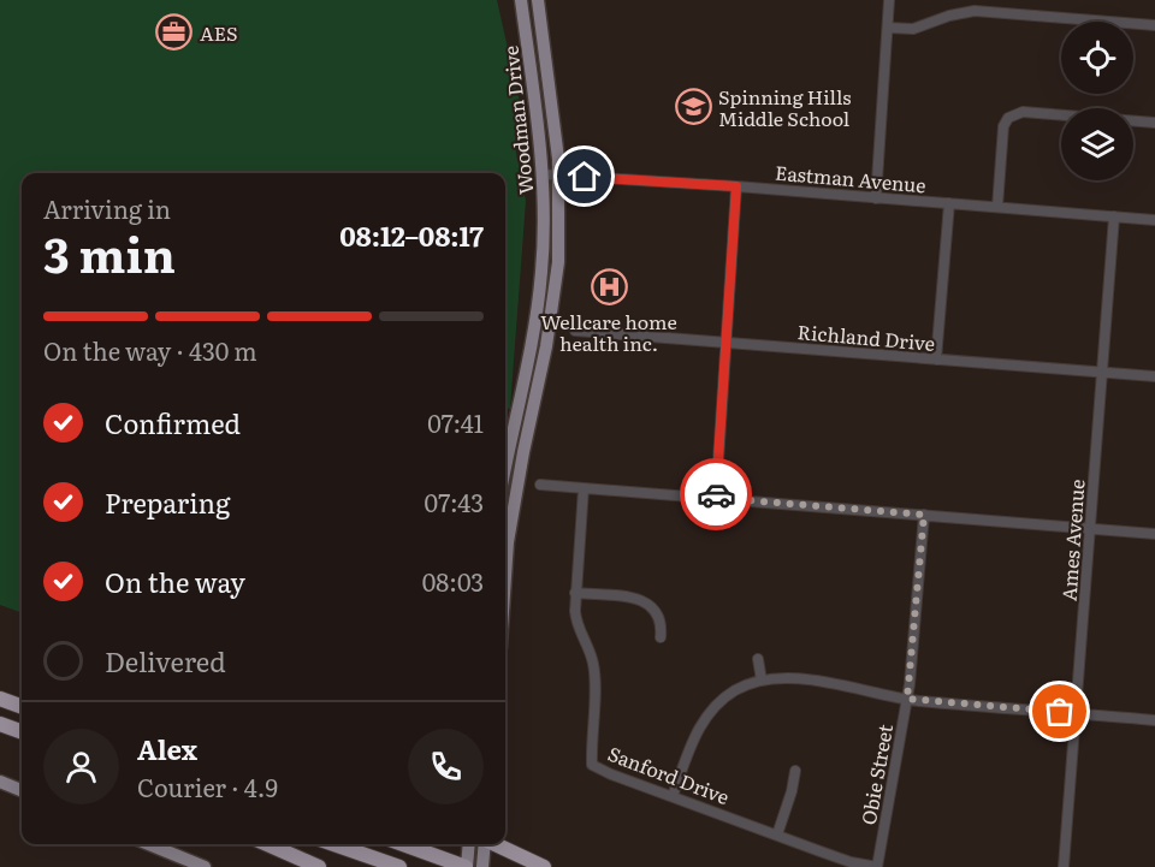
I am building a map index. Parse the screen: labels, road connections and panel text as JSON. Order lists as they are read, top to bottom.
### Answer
{
  "streets": {
    "main road": ["Woodman Drive"],
    "street": [
      "Eastman Avenue",
      "Richland Drive",
      "Ames Avenue",
      "Sanford Drive",
      "Obie Street"
    ]
  },
  "crossings": [
    ["Woodman Drive", "Eastman Avenue"],
    ["Eastman Avenue", "Ames Avenue"],
    ["Richland Drive", "Ames Avenue"],
    ["Sanford Drive", "Obie Street"]
  ],
  "places": {
    "office": ["AES"],
    "school or university": ["Spinning Hills Middle School"],
    "hospital": ["Wellcare home health inc."]
  },
  "page": {
    "heading": ["3 min", "Arriving in", "08:12–08:17"],
    "panel": ["Alex", "Courier · 4.9"],
    "bar": "On the way · 430 m",
    "list": [
      ["Confirmed", "07:41"],
      ["Preparing", "07:43"],
      ["On the way", "08:03"],
      "Delivered"
    ]
  }
}
